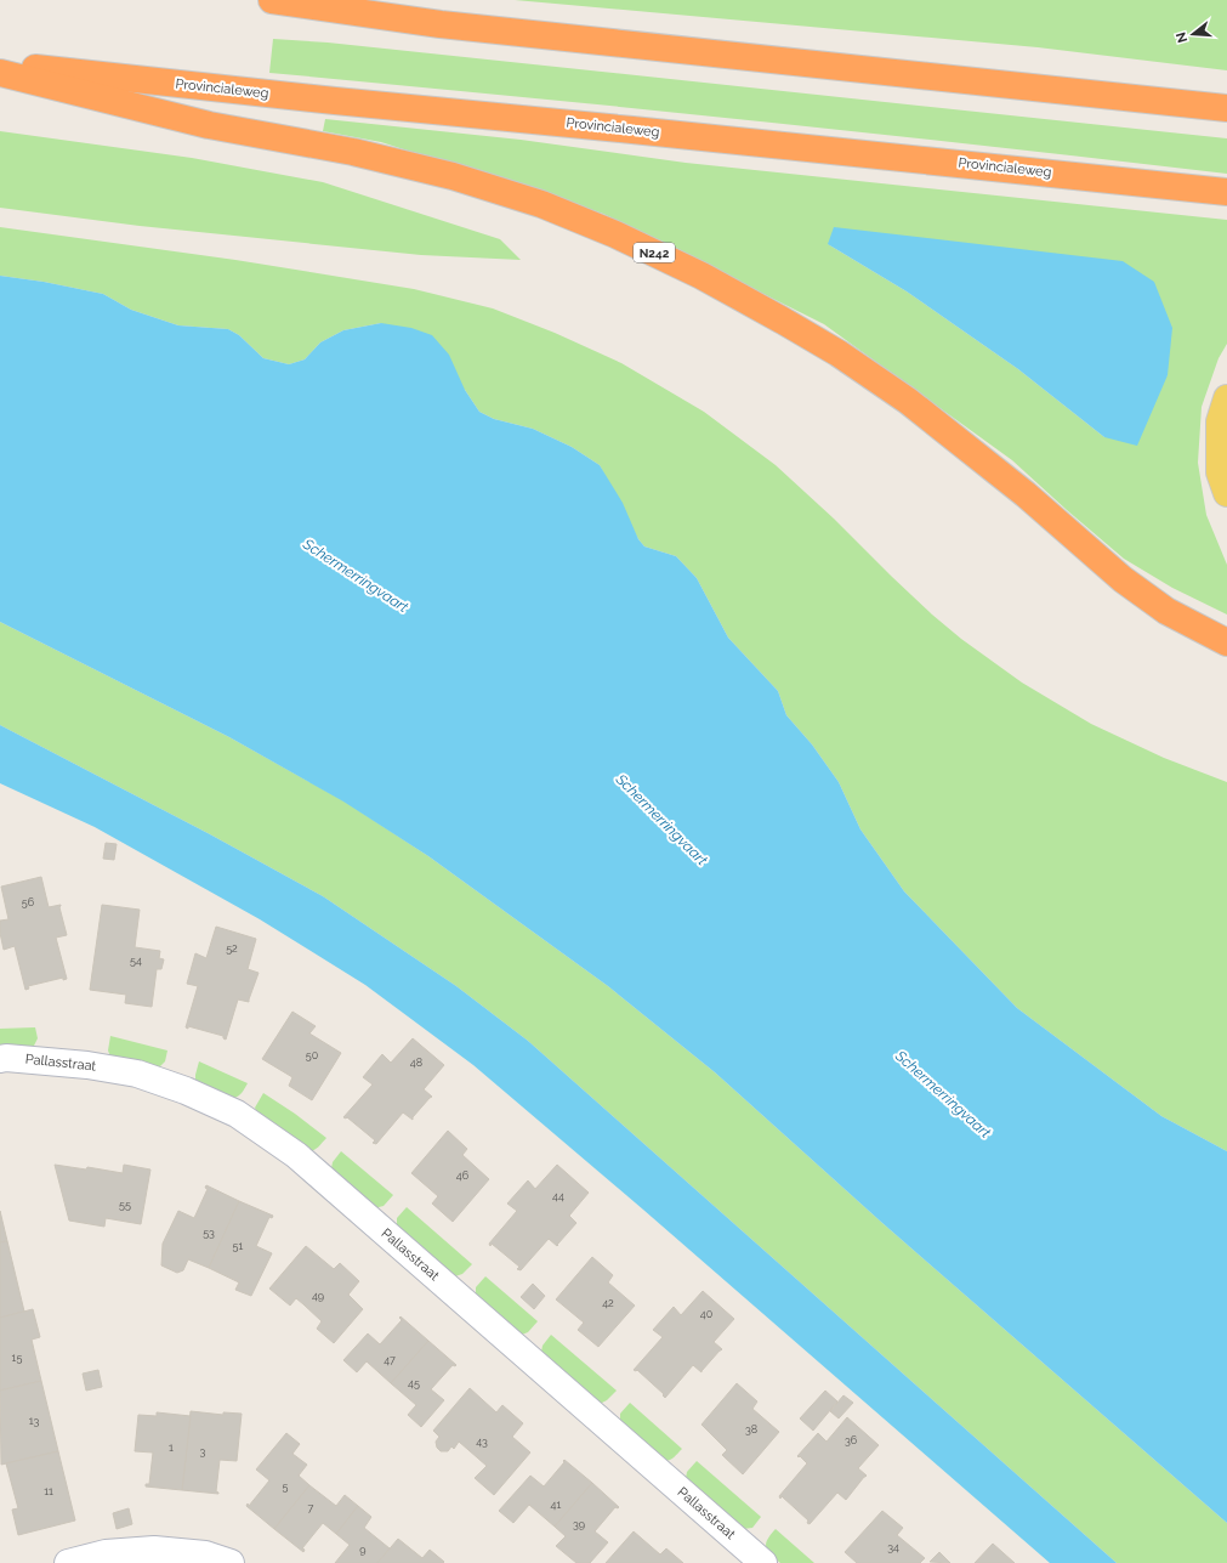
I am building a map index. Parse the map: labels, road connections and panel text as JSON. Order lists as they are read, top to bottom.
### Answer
{
  "streets": {
    "highway": ["Provincialeweg", "N242"],
    "street": ["Pallasstraat"]
  },
  "water": ["Schermerringvaart"],
  "house_numbers": [
    "56",
    "52",
    "54",
    "50",
    "48",
    "46",
    "44",
    "55",
    "53",
    "51",
    "49",
    "42",
    "40",
    "15",
    "47",
    "45",
    "13",
    "38",
    "36",
    "43",
    "1",
    "3",
    "5",
    "11",
    "41",
    "7",
    "39",
    "34",
    "9"
  ],
  "north": "left"
}
